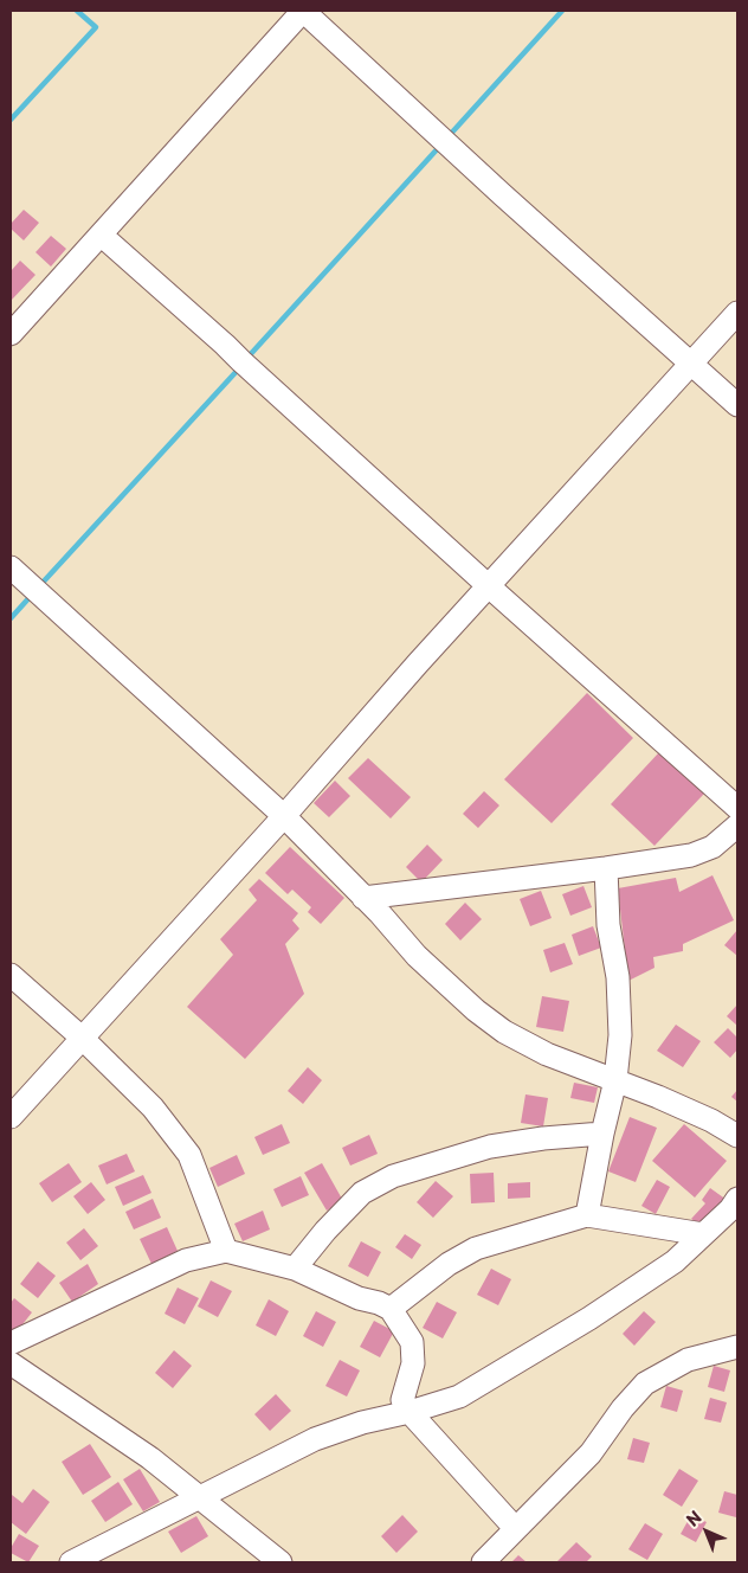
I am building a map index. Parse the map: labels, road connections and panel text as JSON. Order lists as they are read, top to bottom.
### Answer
{
  "north": "top left"
}
